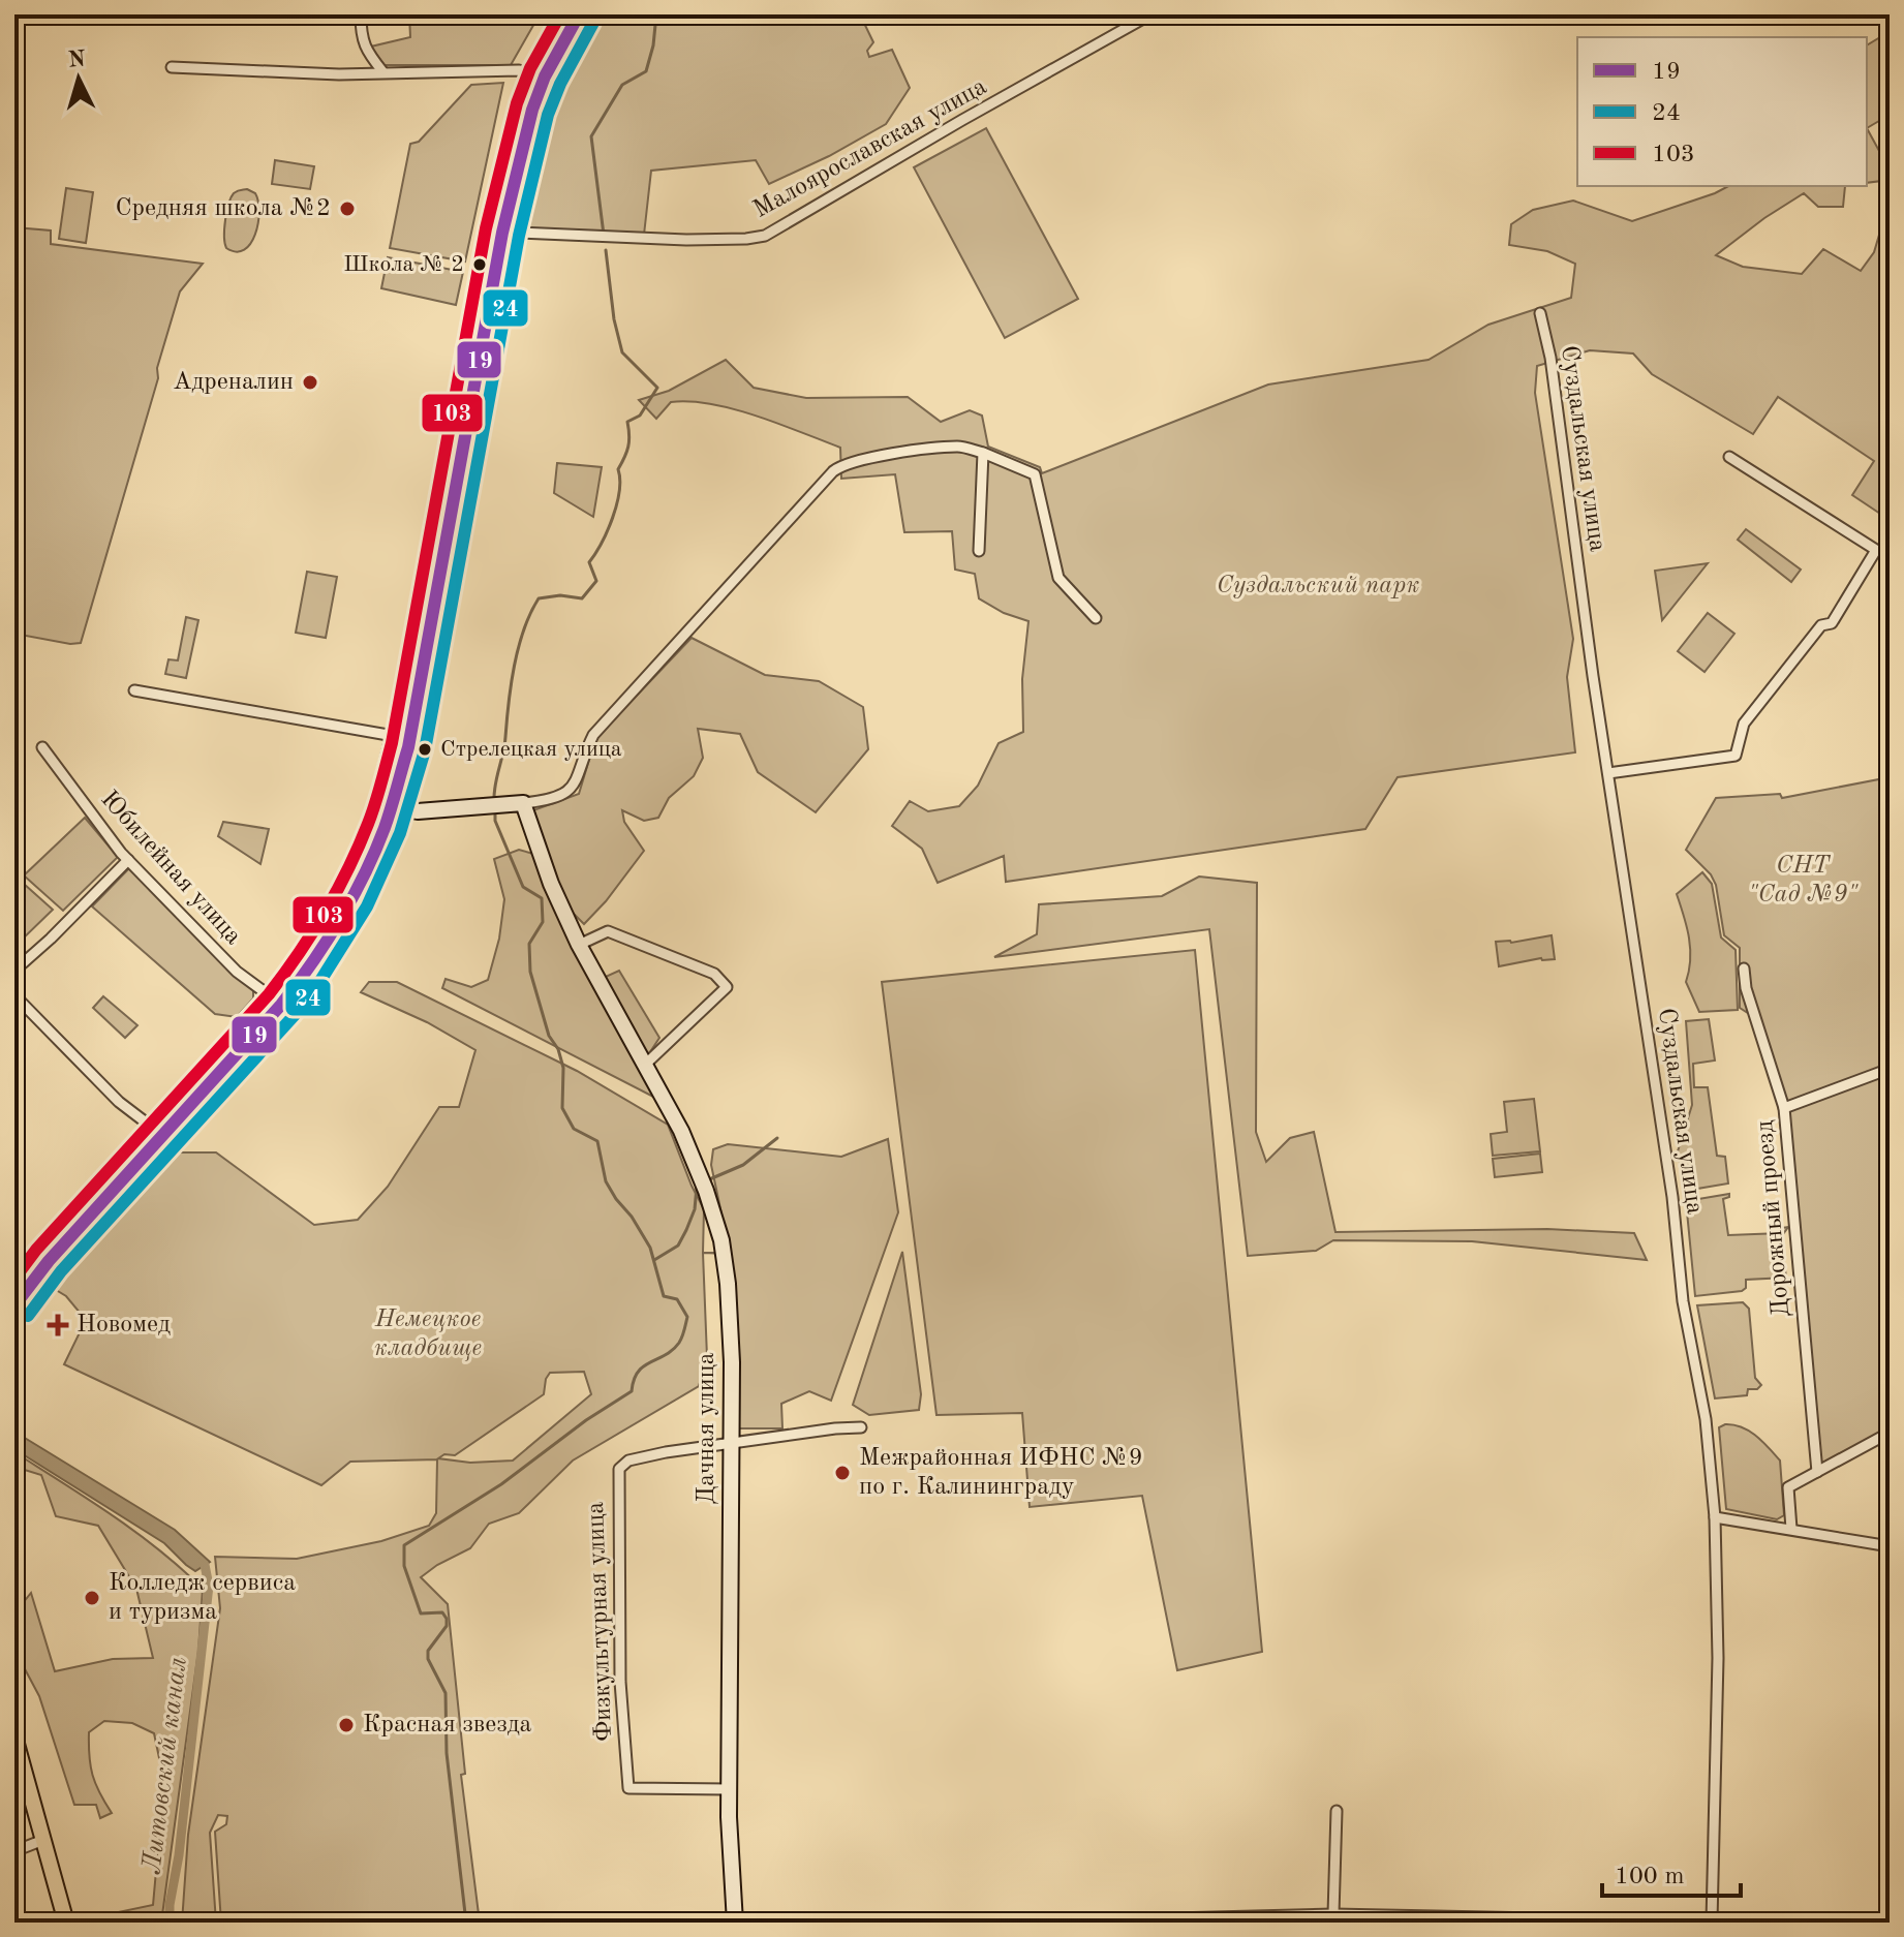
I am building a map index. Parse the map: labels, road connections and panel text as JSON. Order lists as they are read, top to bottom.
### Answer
{
  "streets": {
    "street": [
      "Малоярославская улица",
      "Суздальская улица",
      "Юбилейная улица",
      "Дорожный проезд",
      "Дачная улица",
      "Физкультурная улица"
    ]
  },
  "crossings": [
    ["Дачная улица", "Физкультурная улица"]
  ],
  "water": ["Литовский канал"],
  "parks": ["Суздальский парк", "СНТ \"Сад №9\"", "Немецкое кладбище"],
  "places": {
    "other": [
      "Средняя школа №2",
      "Школа № 2",
      "Адреналин",
      "Стрелецкая улица",
      "Межрайонная ИФНС №9 по г. Калининграду",
      "Колледж сервиса и туризма",
      "Красная звезда"
    ],
    "health": ["Новомед"]
  },
  "lines": ["transit line 19", "transit line 103", "transit line 24"],
  "legend": ["19", "24", "103"],
  "scale_bar": "100 m",
  "north": "top"
}
